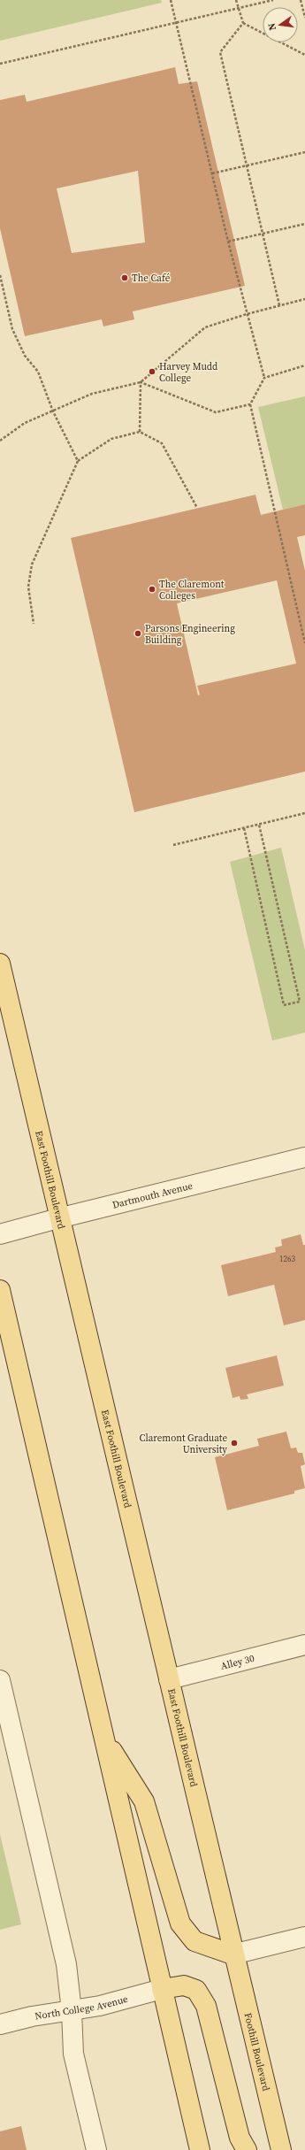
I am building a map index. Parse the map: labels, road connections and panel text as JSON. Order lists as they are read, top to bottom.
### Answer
{
  "streets": {
    "main road": ["East Foothill Boulevard", "Foothill Boulevard"],
    "street": ["Dartmouth Avenue", "Alley 30", "North College Avenue"]
  },
  "crossings": [
    ["East Foothill Boulevard", "Dartmouth Avenue"],
    ["East Foothill Boulevard", "Alley 30"],
    ["East Foothill Boulevard", "Foothill Boulevard"]
  ],
  "places": [
    "The Café",
    "Harvey Mudd College",
    "The Claremont Colleges",
    "Parsons Engineering Building",
    "Claremont Graduate University"
  ],
  "house_numbers": ["1263"],
  "north": "left"
}
